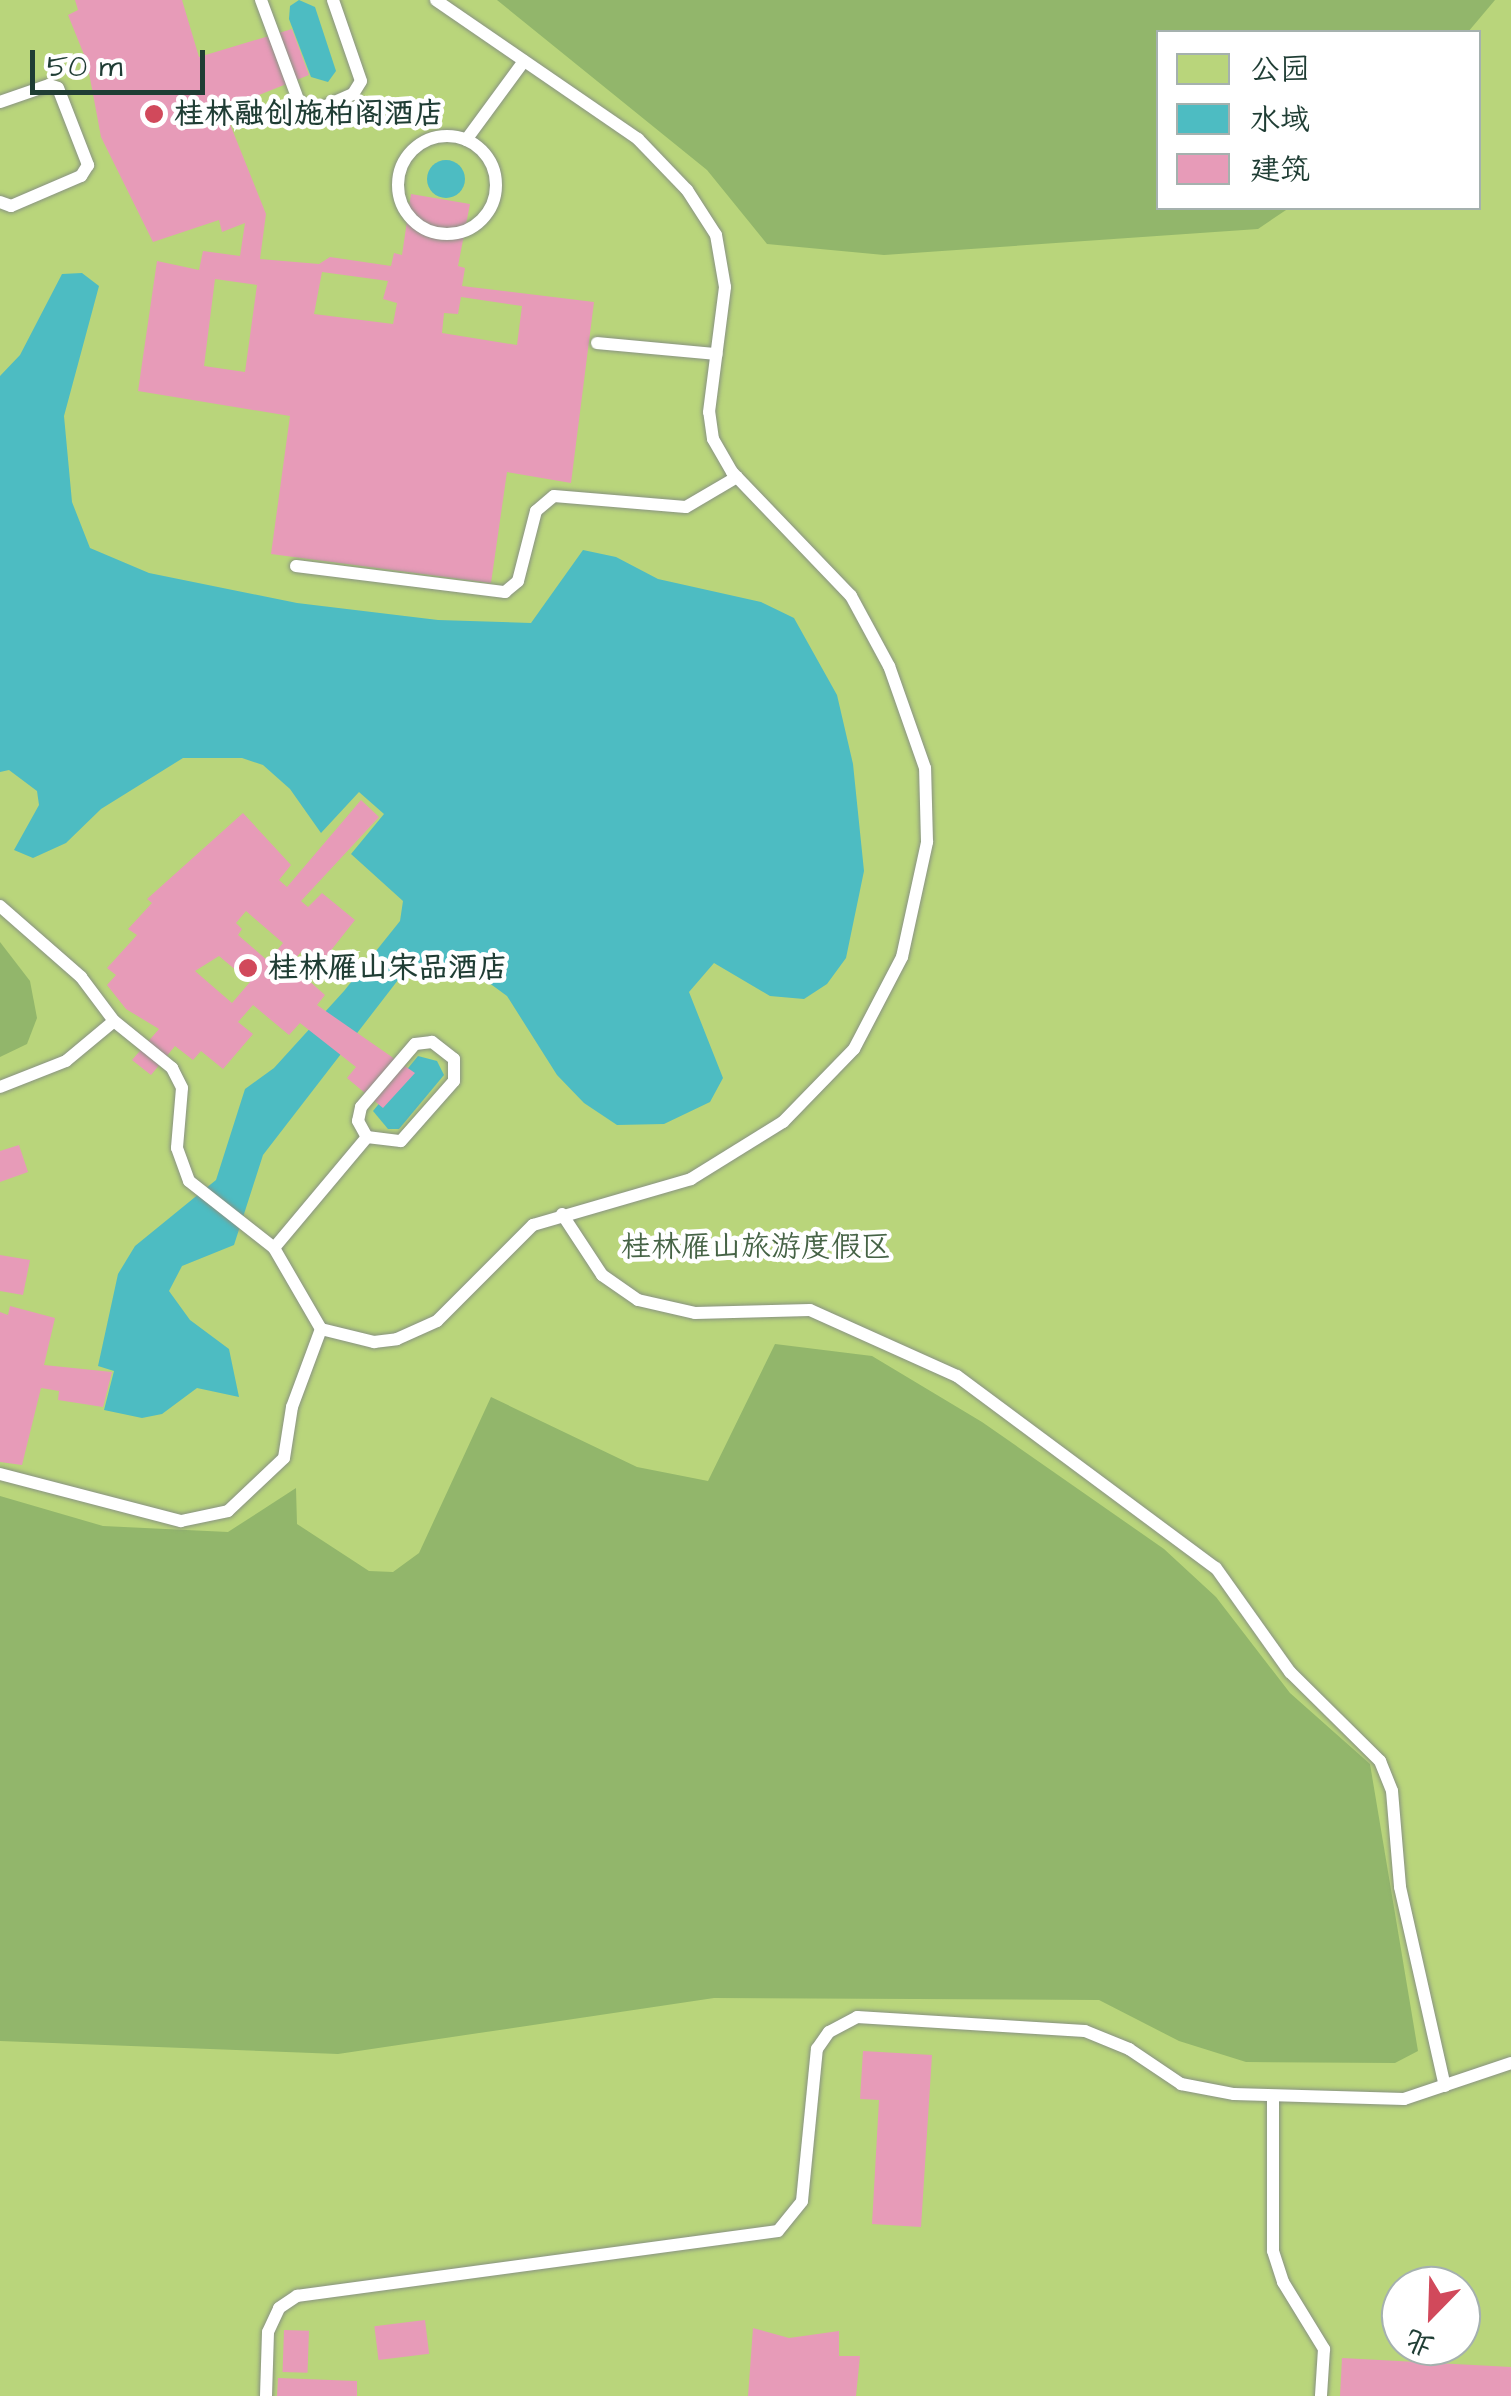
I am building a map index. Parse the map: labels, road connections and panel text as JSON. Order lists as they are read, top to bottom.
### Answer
{
  "parks": ["桂林雁山旅游度假区"],
  "places": ["桂林融创施柏阁酒店", "桂林雁山宋品酒店"],
  "legend": ["公园", "水域", "建筑"],
  "scale_bar": "50 m",
  "north": "bottom left"
}
